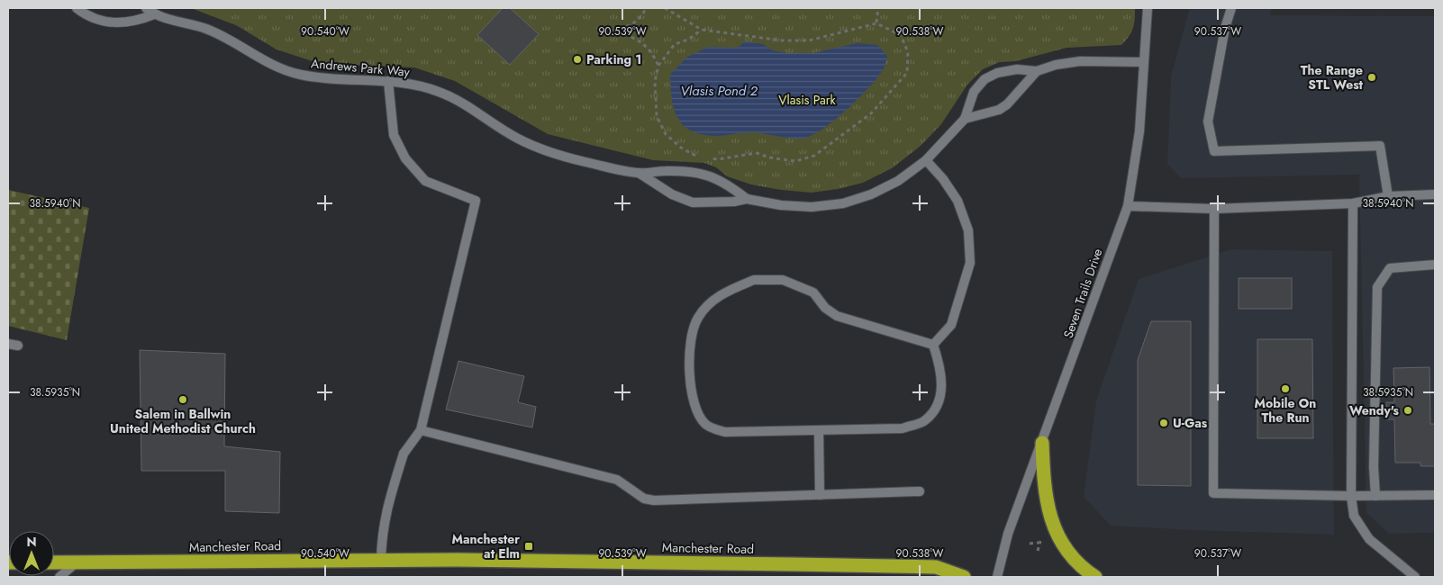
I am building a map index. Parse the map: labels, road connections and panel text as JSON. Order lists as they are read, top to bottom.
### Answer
{
  "streets": {
    "highway": ["Manchester Road"],
    "street": ["Andrews Park Way", "Seven Trails Drive"]
  },
  "crossings": [
    ["Andrews Park Way", "Seven Trails Drive"]
  ],
  "water": ["Vlasis Pond 2"],
  "parks": ["Vlasis Park"],
  "places": {
    "other": [
      "Parking 1",
      "The Range STL West",
      "Mobile On The Run",
      "Salem in Ballwin United Methodist Church",
      "Wendy's",
      "U-Gas"
    ],
    "transit": ["Manchester at Elm"]
  },
  "north": "top",
  "coordinates": [
    "90.540°W",
    "90.539°W",
    "90.538°W",
    "90.537°W",
    "38.5940°N",
    "38.5935°N"
  ]
}
